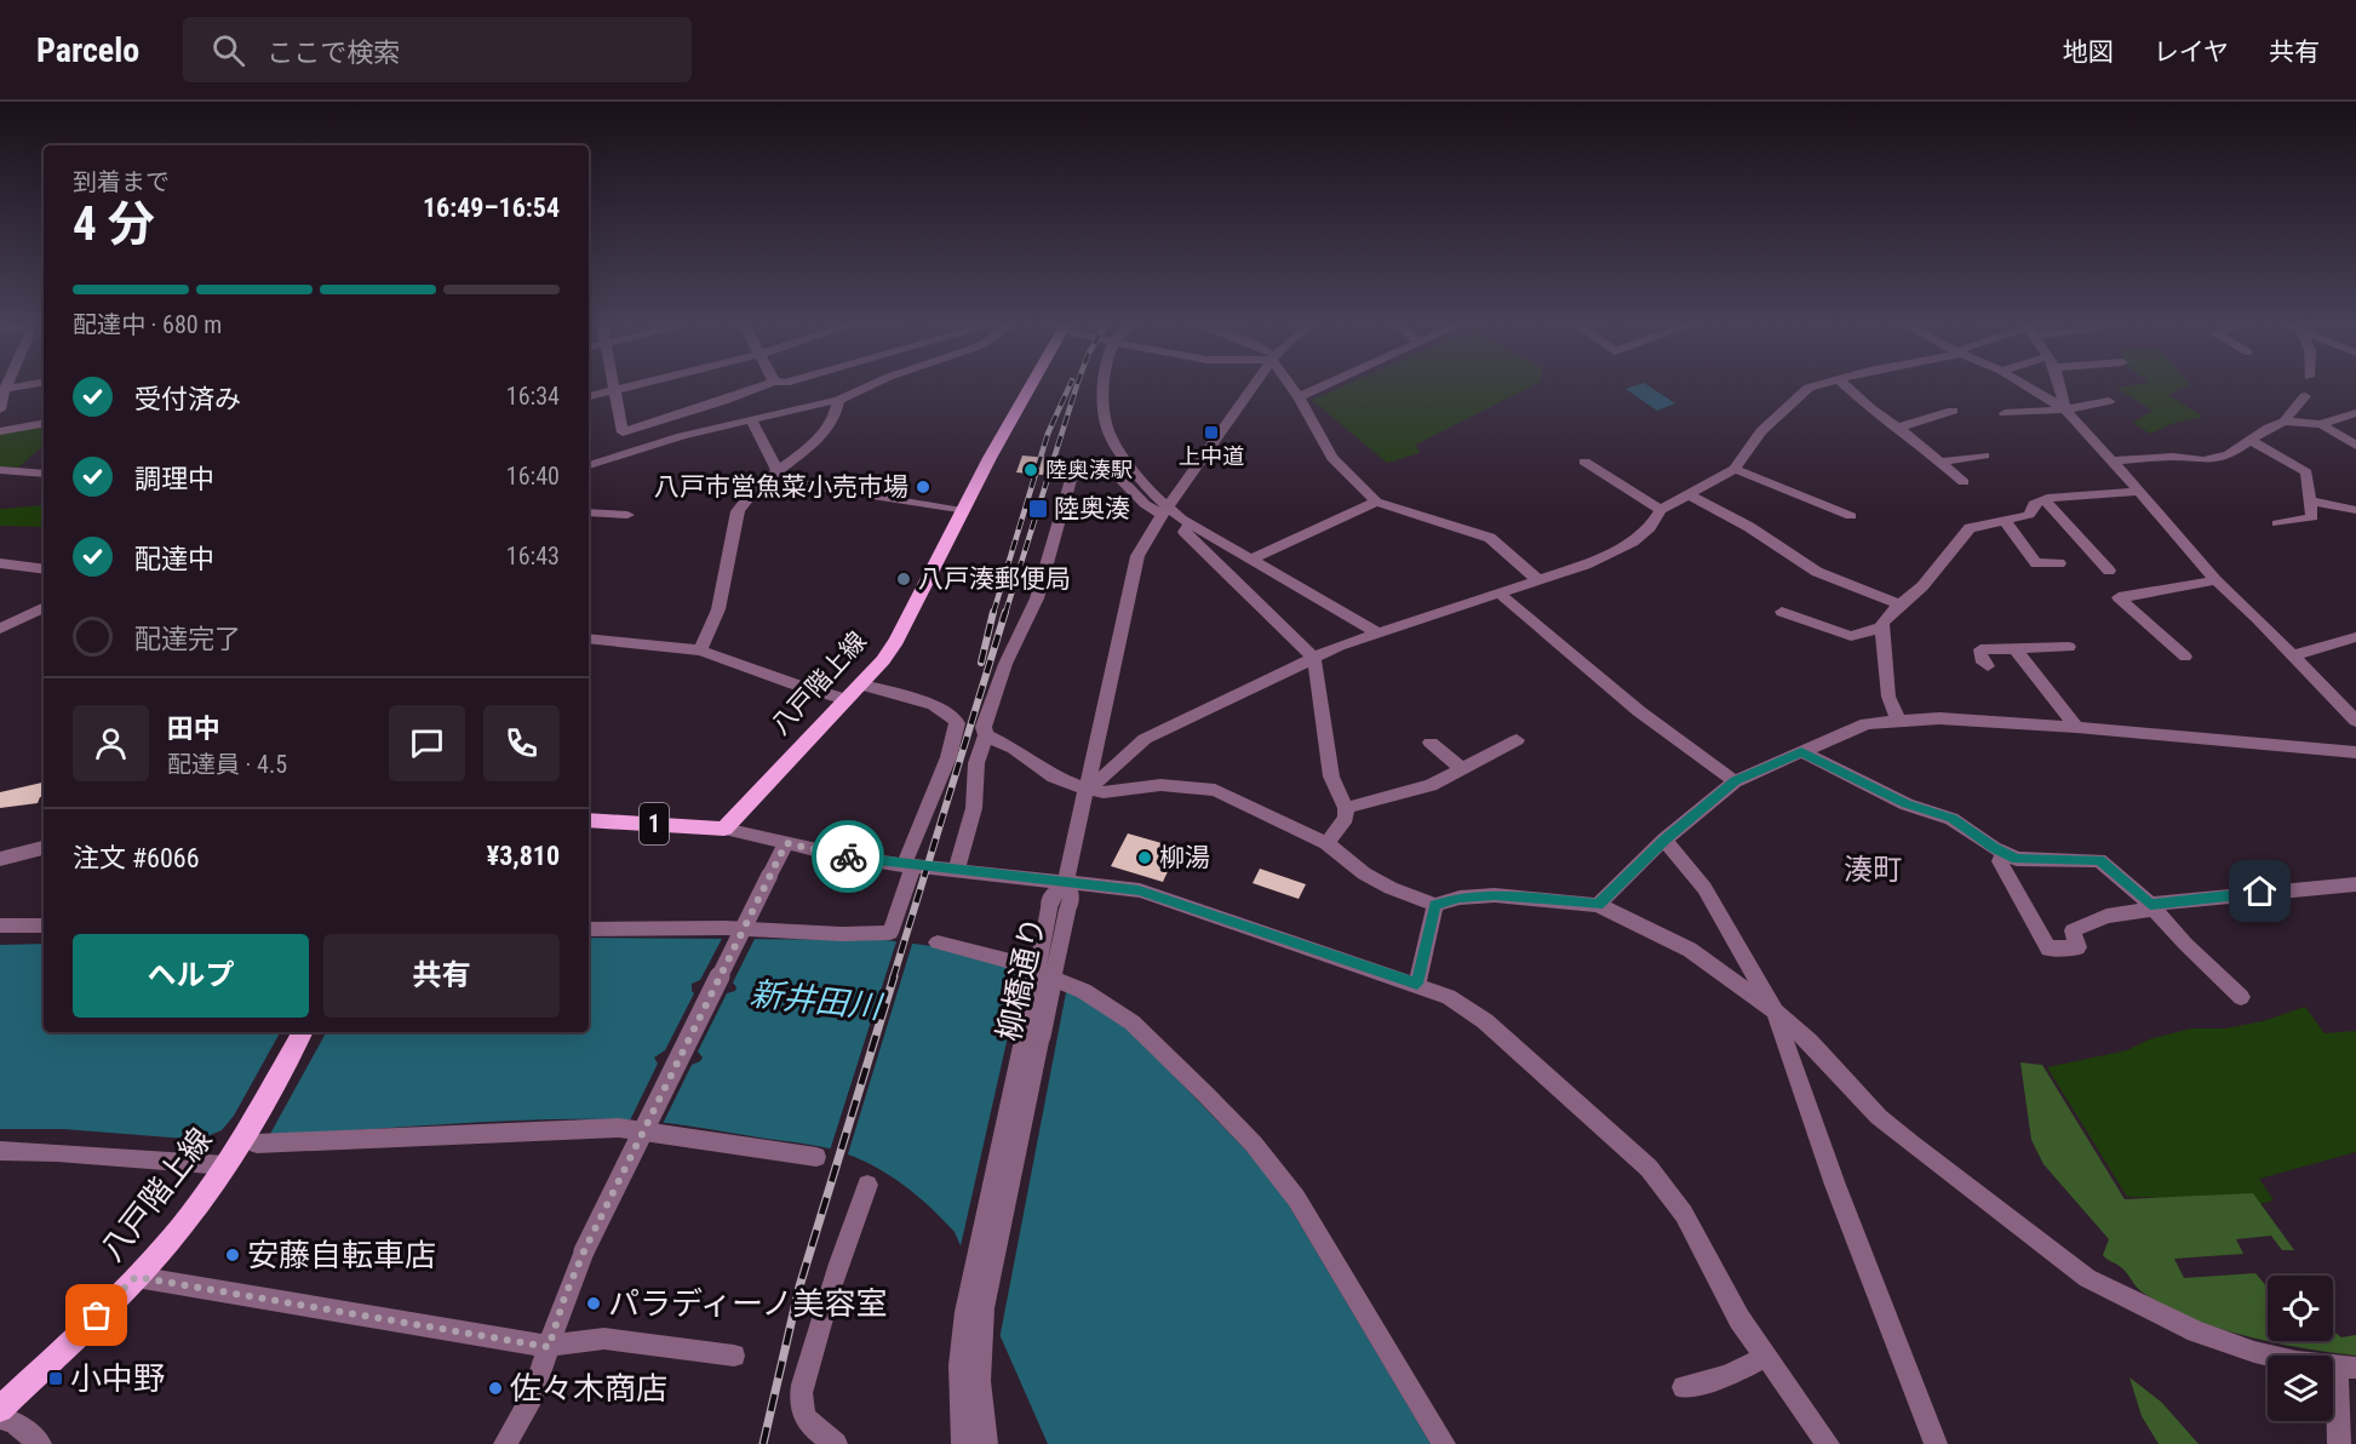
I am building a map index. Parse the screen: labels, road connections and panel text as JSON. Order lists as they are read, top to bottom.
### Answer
{
  "streets": {
    "main road": ["八戸階上線", "1"],
    "street": ["柳橋通り"]
  },
  "crossings": [
    ["八戸階上線", "1"]
  ],
  "districts": ["湊町"],
  "water": ["新井田川"],
  "places": {
    "transit": ["上中道", "陸奥湊", "小中野"],
    "other": [
      "陸奥湊駅",
      "八戸市営魚菜小売市場",
      "八戸湊郵便局",
      "柳湯",
      "安藤自転車店",
      "パラディーノ美容室",
      "佐々木商店"
    ]
  },
  "page": {
    "header": "Parcelo",
    "search": "ここで検索",
    "nav": ["地図", "レイヤ", "共有"],
    "heading": ["4 分", "到着まで", "16:49–16:54"],
    "panel": [
      "田中",
      "配達員 · 4.5",
      "注文 #6066",
      "¥3,810"
    ],
    "bar": "配達中 · 680 m",
    "list": [
      ["受付済み", "16:34"],
      ["調理中", "16:40"],
      ["配達中", "16:43"],
      "配達完了"
    ],
    "buttons": ["ヘルプ", "共有"]
  }
}
